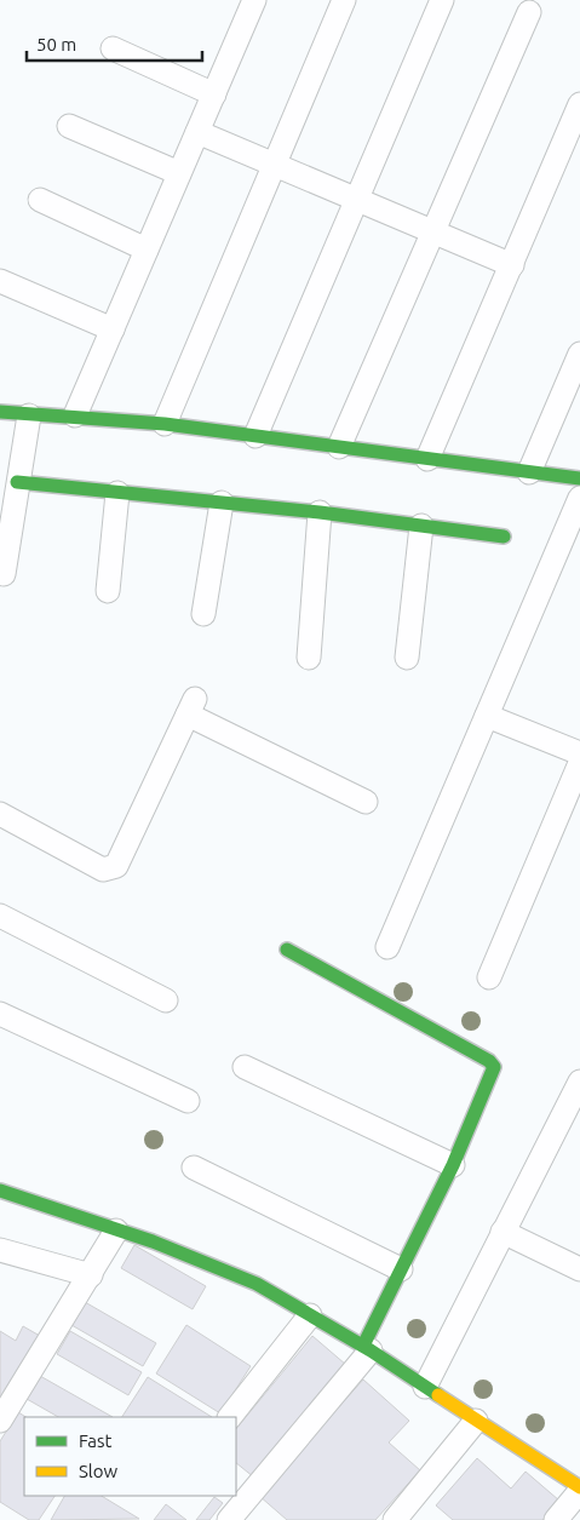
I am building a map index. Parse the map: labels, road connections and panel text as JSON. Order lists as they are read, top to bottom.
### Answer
{
  "legend": ["Fast", "Slow"],
  "scale_bar": "50 m"
}
